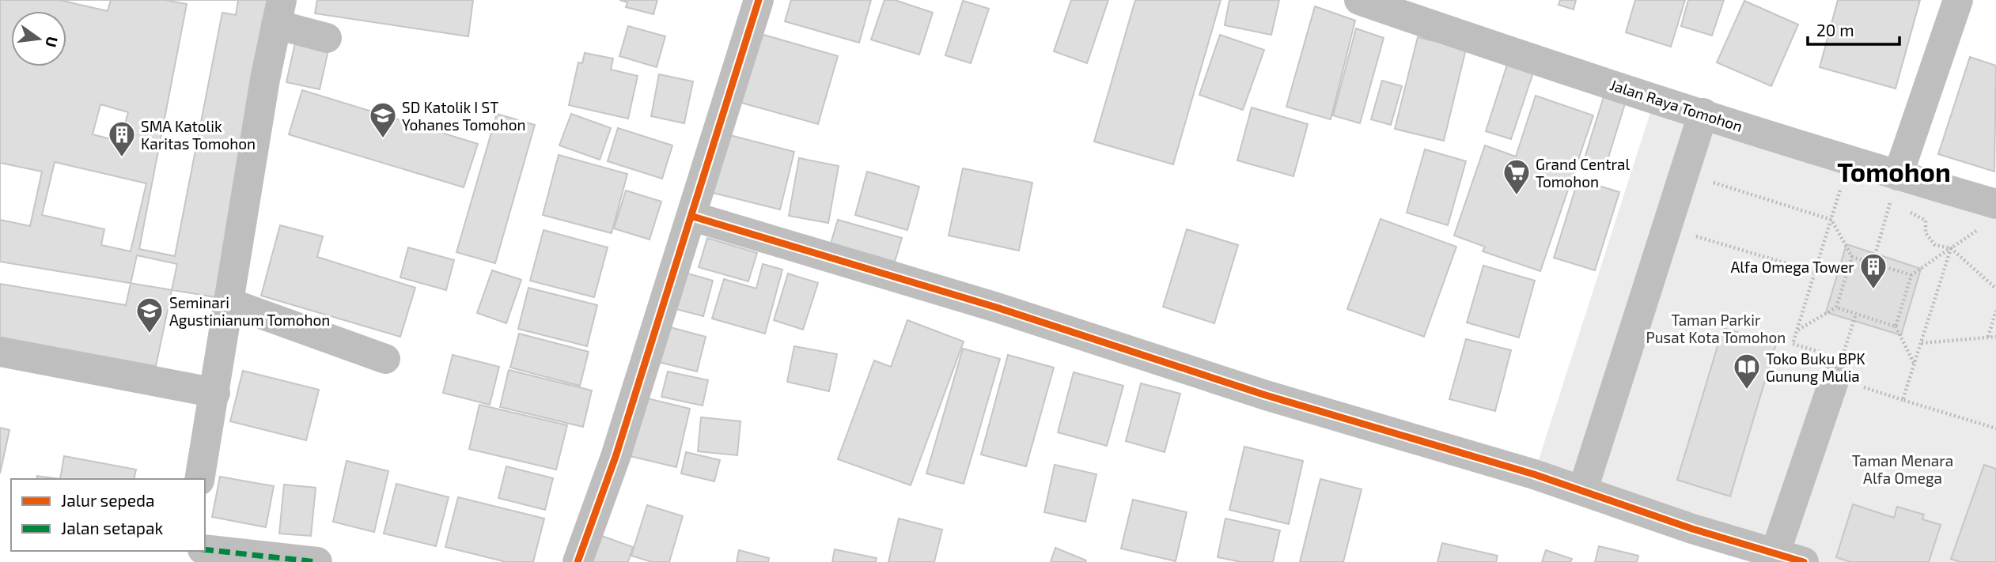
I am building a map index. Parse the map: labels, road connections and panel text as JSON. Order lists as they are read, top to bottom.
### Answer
{
  "streets": {
    "main road": ["Jalan Raya Tomohon"]
  },
  "districts": ["Tomohon"],
  "parks": ["Taman Parkir Pusat Kota Tomohon", "Taman Menara Alfa Omega"],
  "places": {
    "school or university": ["SD Katolik I ST Yohanes Tomohon", "Seminari Agustinianum Tomohon"],
    "building": ["SMA Katolik Karitas Tomohon", "Alfa Omega Tower"],
    "supermarket": ["Grand Central Tomohon"],
    "library": ["Toko Buku BPK Gunung Mulia"]
  },
  "legend": ["Jalur sepeda", "Jalan setapak"],
  "scale_bar": "20 m",
  "north": "right"
}
